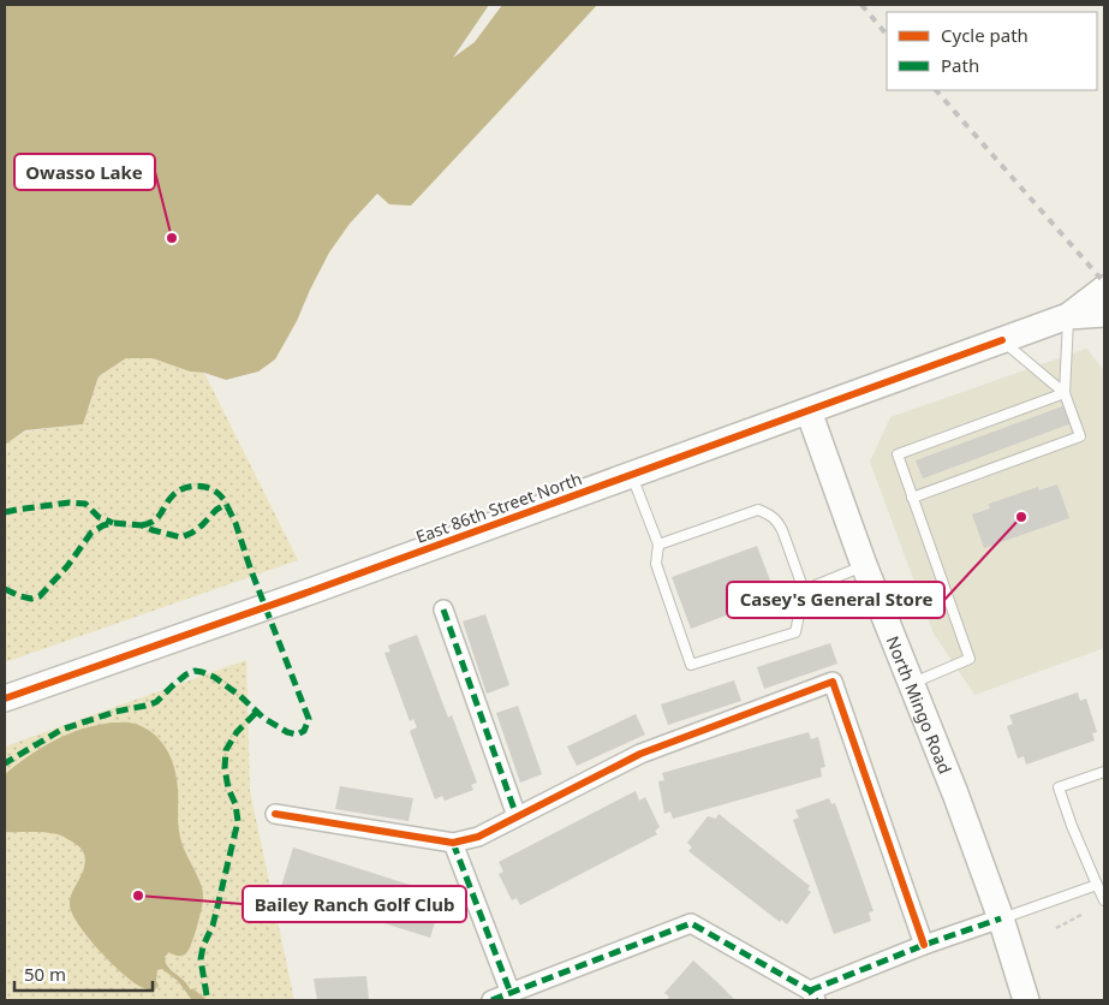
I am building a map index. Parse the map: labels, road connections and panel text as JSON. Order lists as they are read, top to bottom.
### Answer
{
  "streets": {
    "street": ["East 86th Street North", "North Mingo Road"]
  },
  "crossings": [
    ["East 86th Street North", "North Mingo Road"]
  ],
  "places": ["Owasso Lake", "Casey's General Store", "Bailey Ranch Golf Club"],
  "legend": ["Cycle path", "Path"],
  "scale_bar": "50 m"
}
